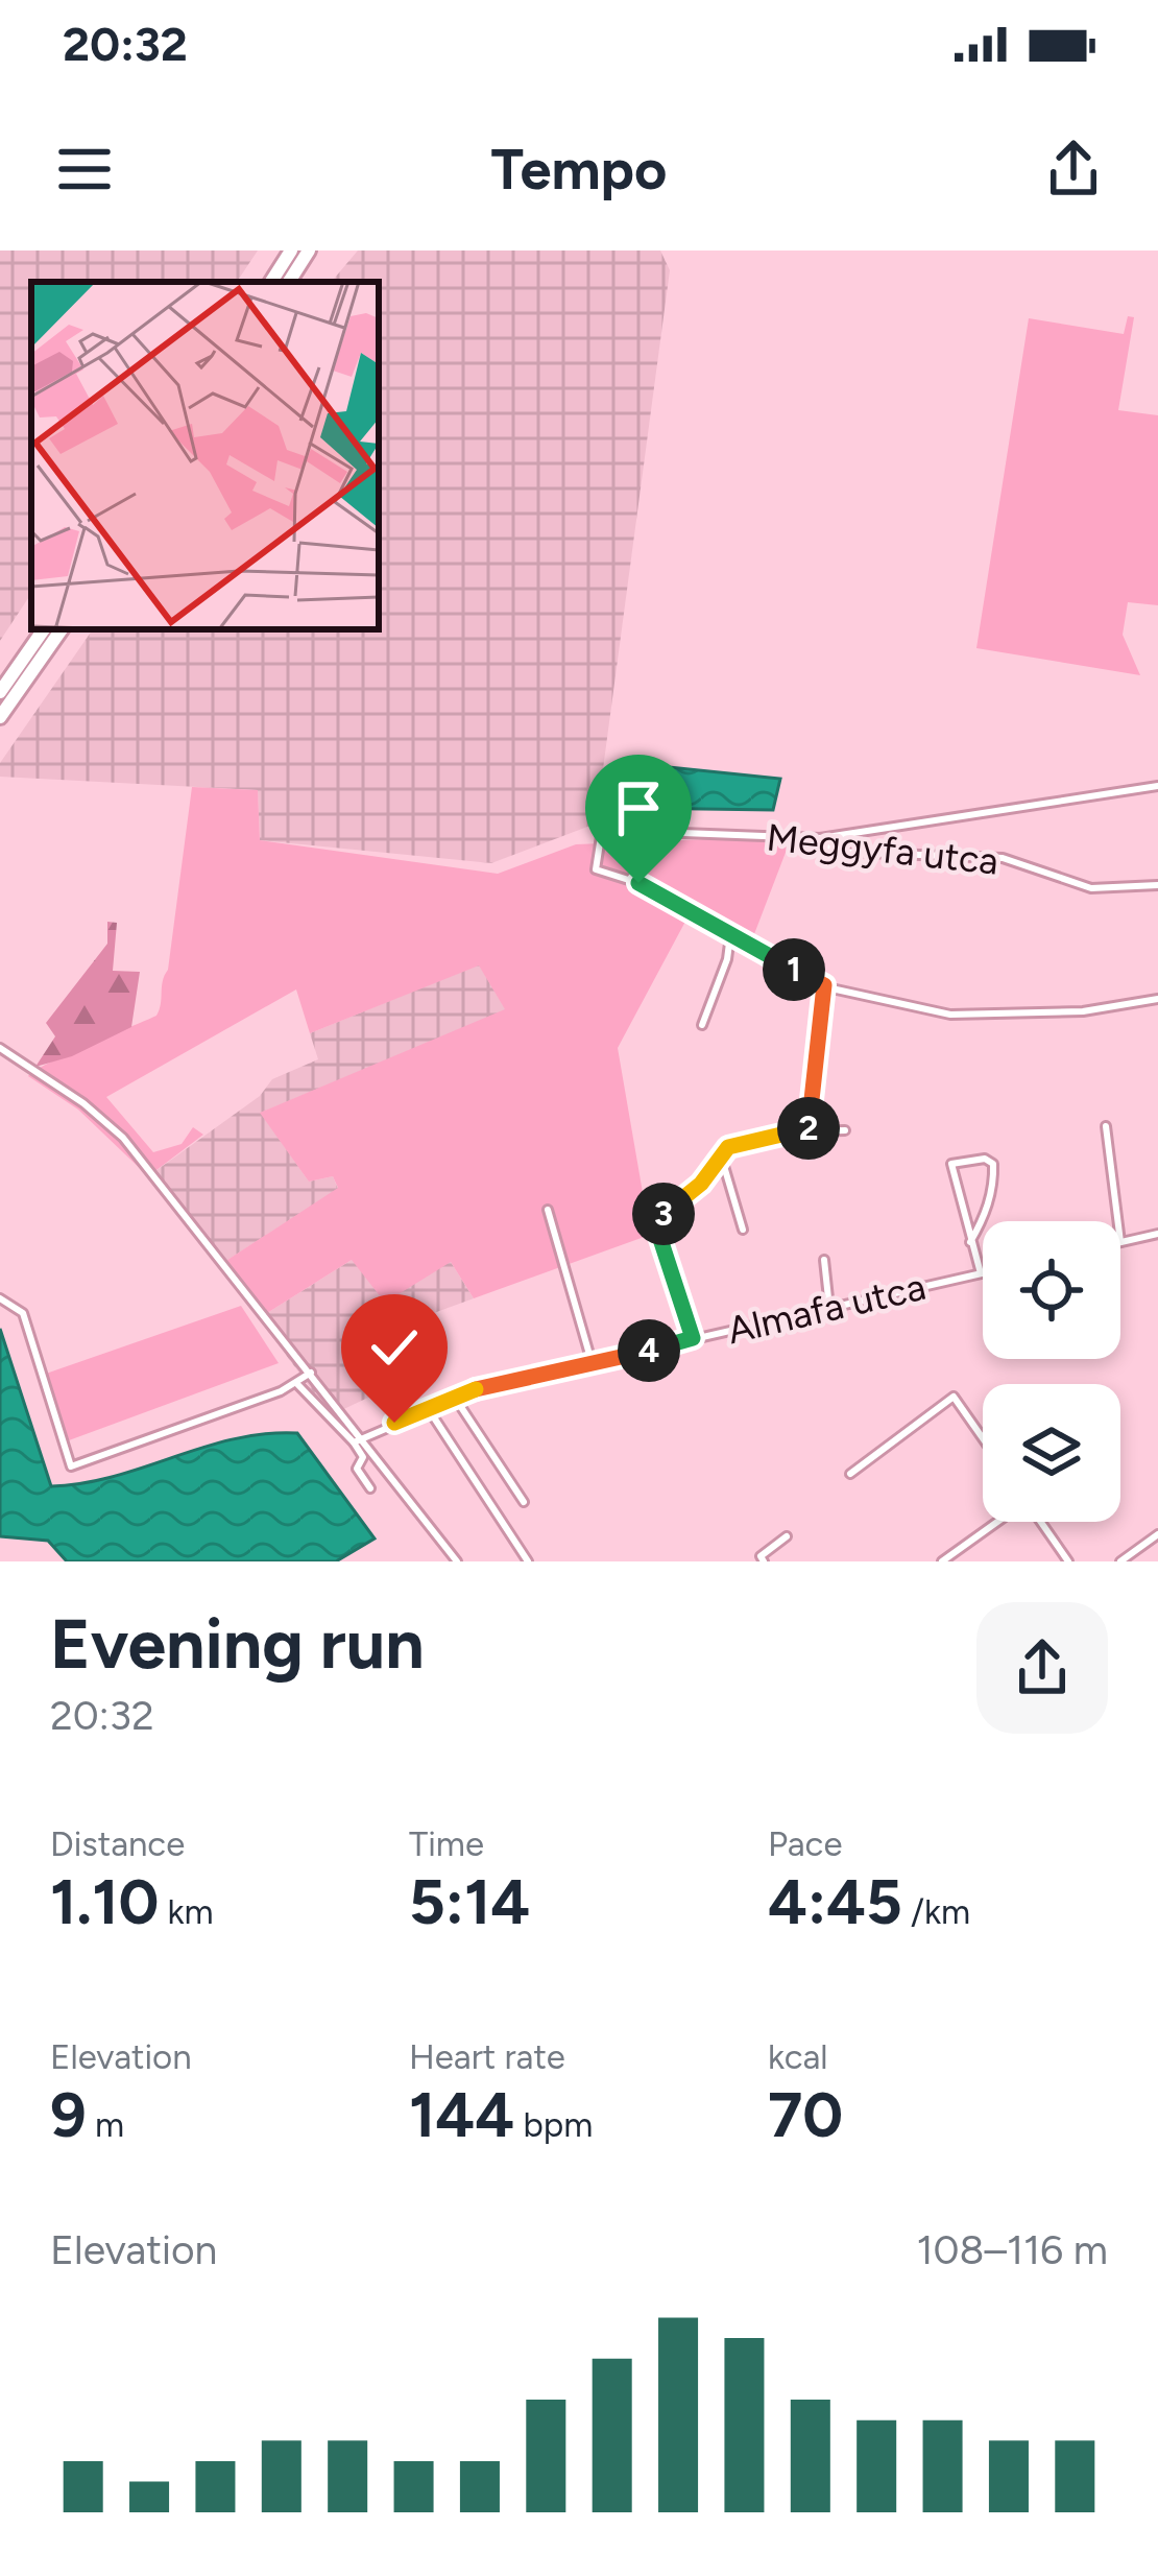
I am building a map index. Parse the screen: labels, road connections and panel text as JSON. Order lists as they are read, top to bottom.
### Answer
{
  "streets": {
    "street": ["Meggyfa utca", "Almafa utca"]
  },
  "page": {
    "status": "20:32",
    "header": "Tempo",
    "pins": [
      "1",
      "2",
      "3",
      "4"
    ],
    "heading": ["Evening run", "20:32"],
    "stats": [
      ["Distance", "1.10 km"],
      ["Time", "5:14"],
      ["Pace", "4:45 /km"],
      ["Elevation", "9 m"],
      ["Heart rate", "144 bpm"],
      ["kcal", "70"]
    ],
    "chart": ["Elevation", "108–116 m"]
  }
}
